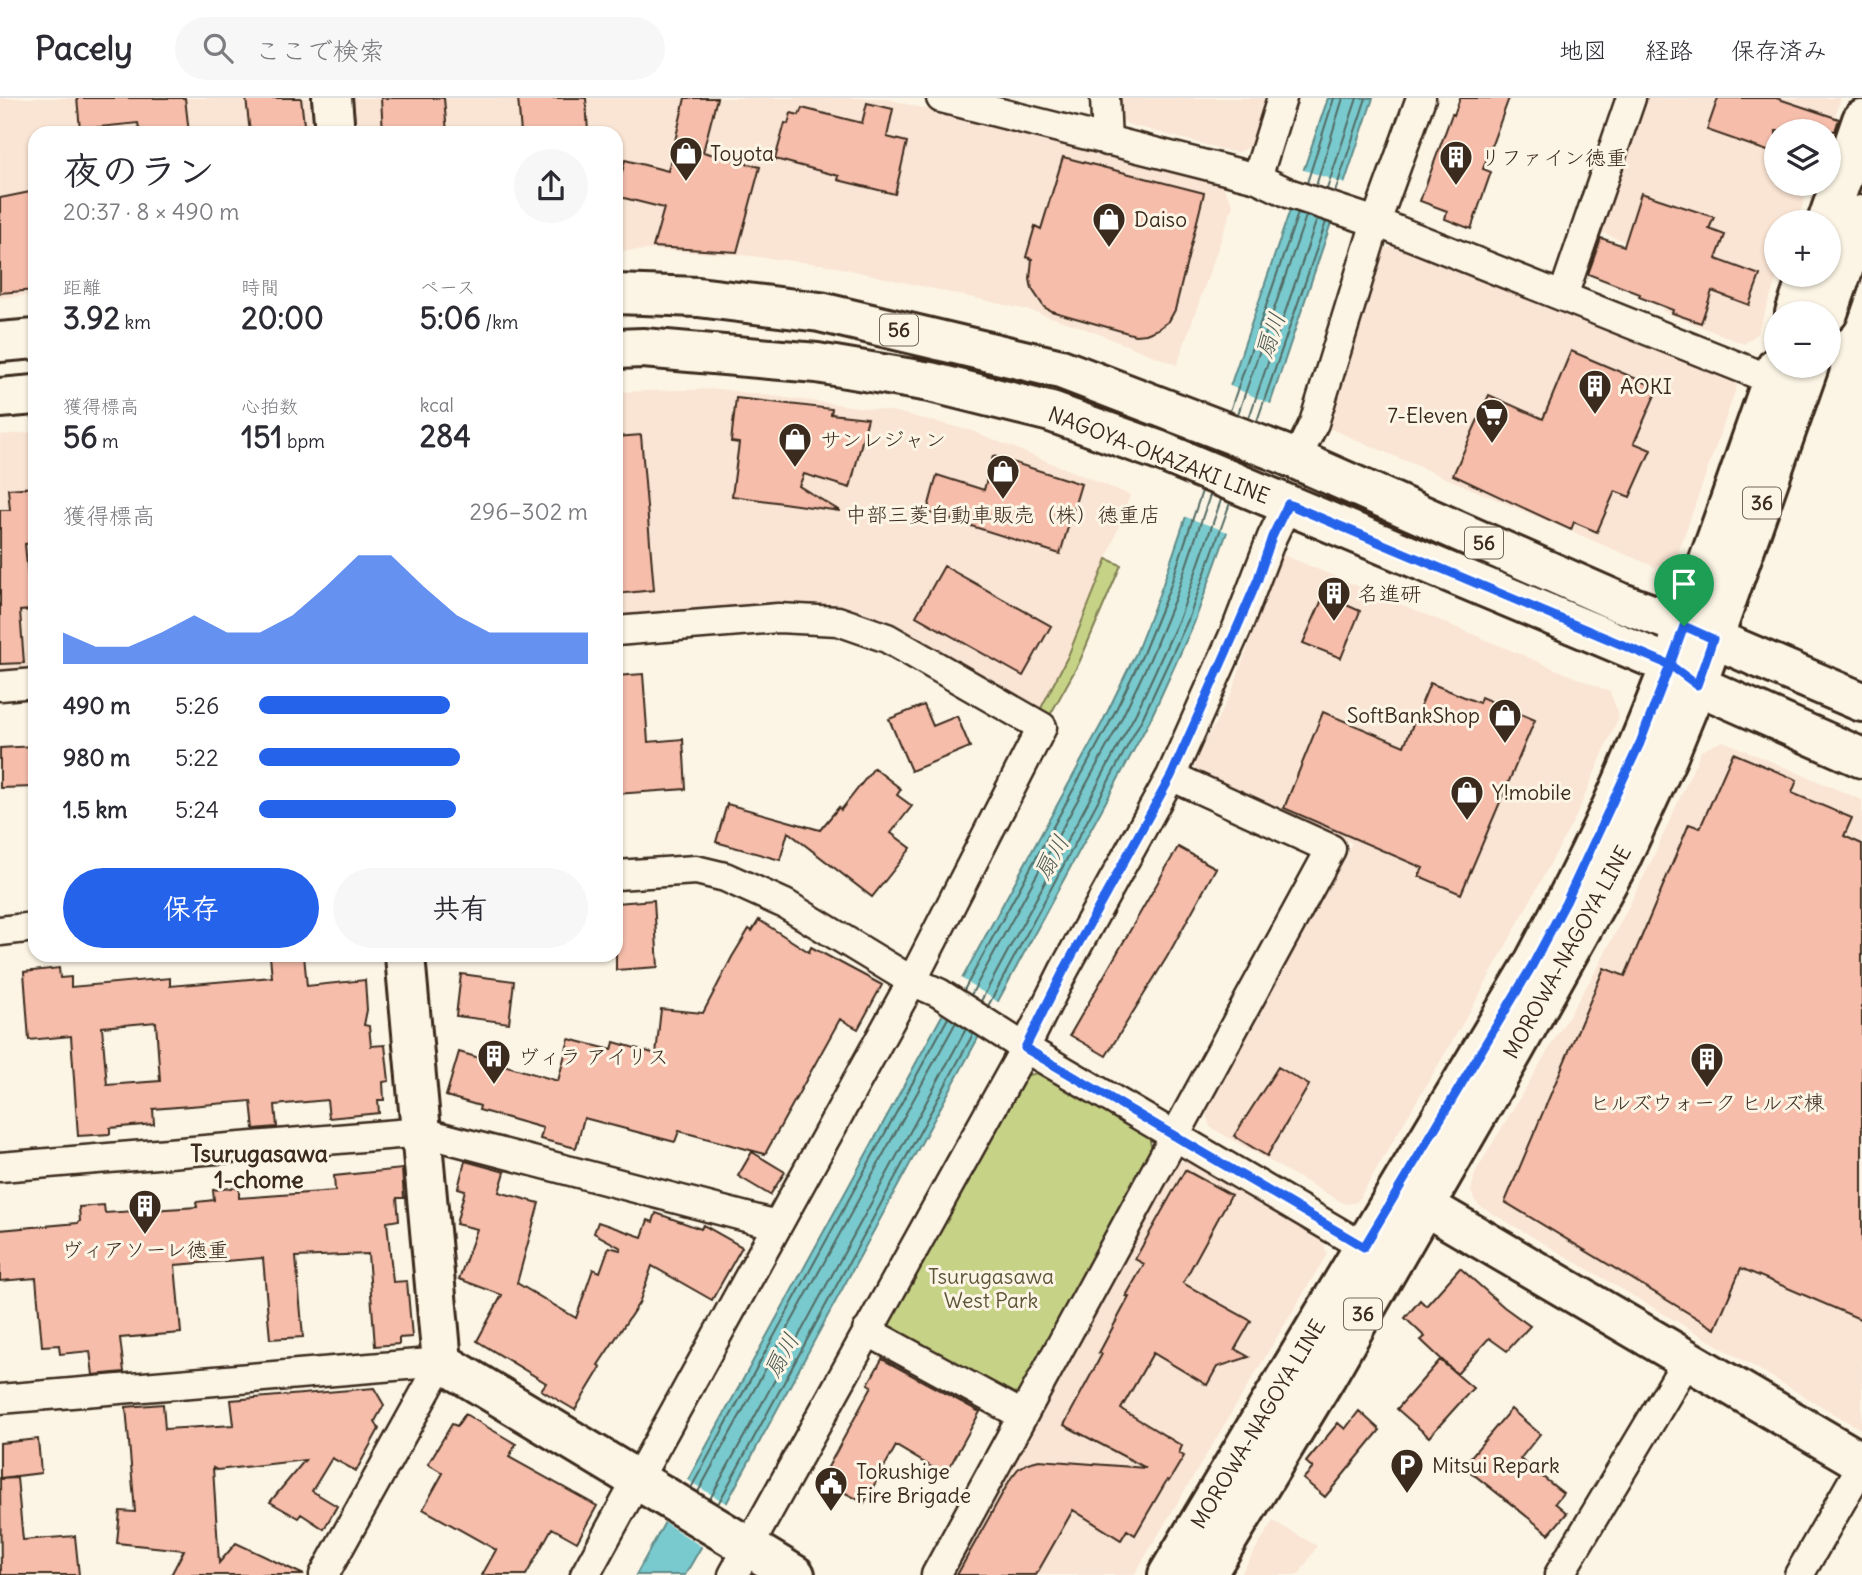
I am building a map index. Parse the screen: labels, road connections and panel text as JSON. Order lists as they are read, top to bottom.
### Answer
{
  "streets": {
    "main road": [
      "56",
      "NAGOYA-OKAZAKI LINE",
      "36",
      "MOROWA-NAGOYA LINE"
    ]
  },
  "crossings": [
    ["56", "MOROWA-NAGOYA LINE"],
    ["NAGOYA-OKAZAKI LINE", "MOROWA-NAGOYA LINE"]
  ],
  "districts": ["Tsurugasawa 1-chome"],
  "water": ["扇川"],
  "parks": ["Tsurugasawa West Park"],
  "places": {
    "shop": [
      "Toyota",
      "Daiso",
      "サンレジャン",
      "中部三菱自動車販売（株）徳重店",
      "SoftBankShop",
      "Y!mobile"
    ],
    "building": [
      "リファイン徳重",
      "AOKI",
      "名進研",
      "ヴィラ アイリス",
      "ヒルズウォーク ヒルズ棟",
      "ヴィアソーレ徳重"
    ],
    "supermarket": ["7-Eleven"],
    "parking": ["Mitsui Repark"],
    "public building": ["Tokushige Fire Brigade"]
  },
  "page": {
    "header": "Pacely",
    "search": "ここで検索",
    "nav": ["地図", "経路", "保存済み"],
    "map_buttons": ["+", "−"],
    "heading": ["夜のラン", "20:37 · 8 × 490 m"],
    "stats": [
      ["距離", "3.92 km"],
      ["時間", "20:00"],
      ["ペース", "5:06 /km"],
      ["獲得標高", "56 m"],
      ["心拍数", "151 bpm"],
      ["kcal", "284"]
    ],
    "chart": ["獲得標高", "296–302 m"],
    "list": [
      {
        "name": "490 m",
        "note": "5:26"
      },
      {
        "name": "980 m",
        "note": "5:22"
      },
      {
        "name": "1.5 km",
        "note": "5:24"
      }
    ],
    "buttons": ["保存", "共有"]
  }
}
